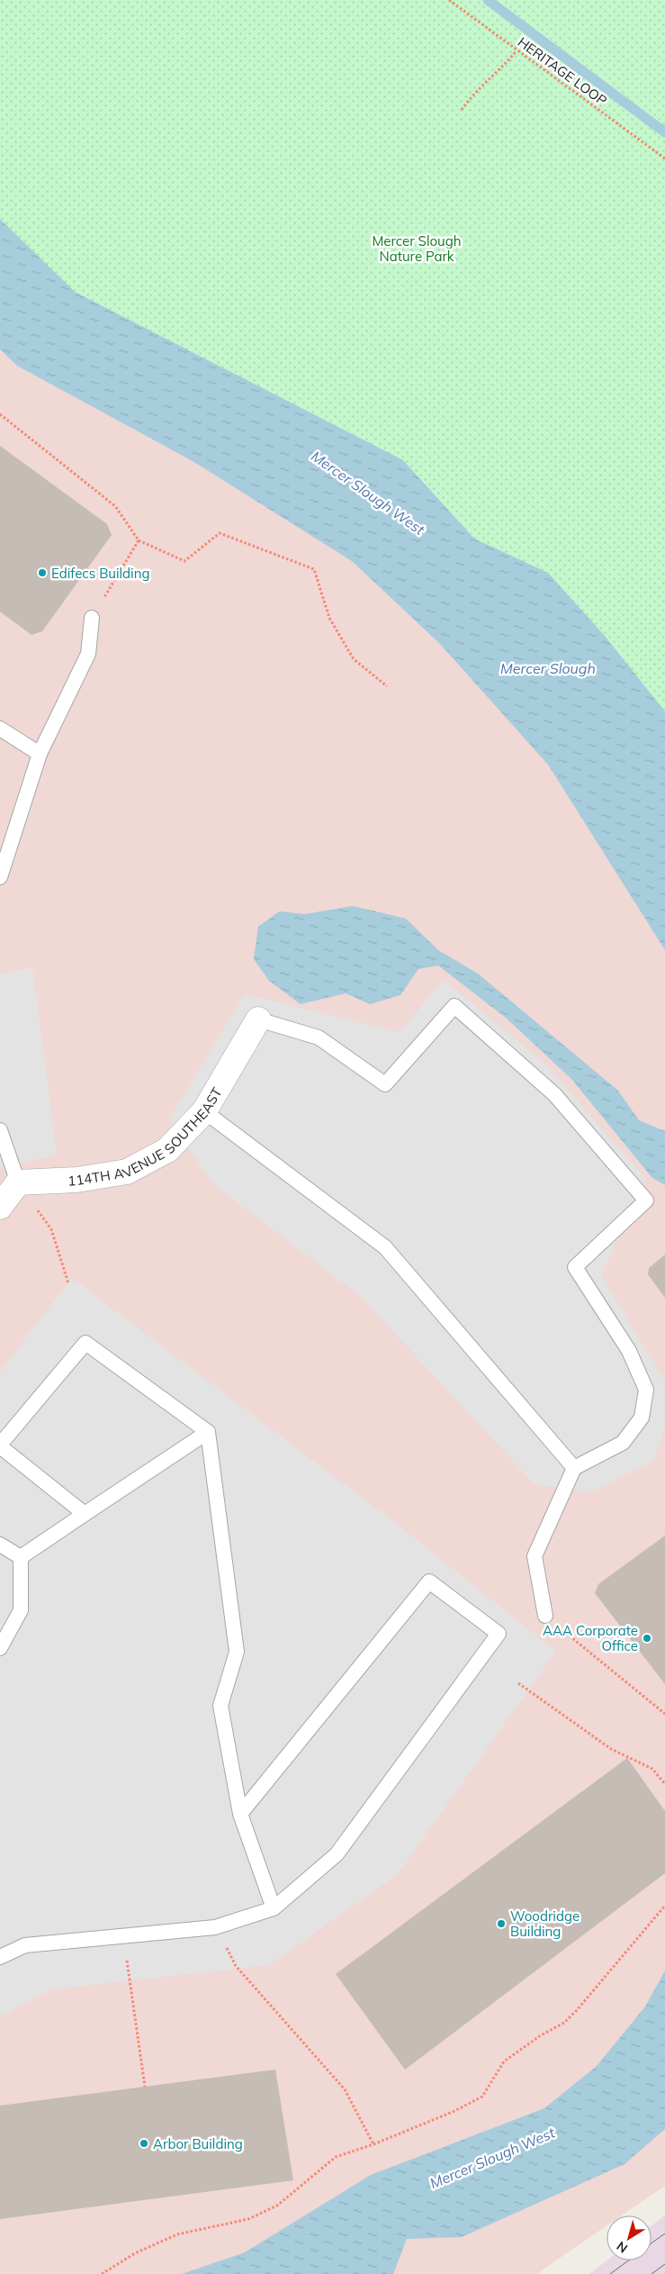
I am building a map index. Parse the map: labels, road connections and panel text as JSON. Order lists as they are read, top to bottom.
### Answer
{
  "streets": {
    "street": ["114TH AVENUE SOUTHEAST"],
    "path": ["HERITAGE LOOP"]
  },
  "water": ["Mercer Slough West", "Mercer Slough"],
  "parks": ["Mercer Slough Nature Park"],
  "places": [
    "Edifecs Building",
    "AAA Corporate Office",
    "Woodridge Building",
    "Arbor Building"
  ],
  "north": "bottom left"
}
